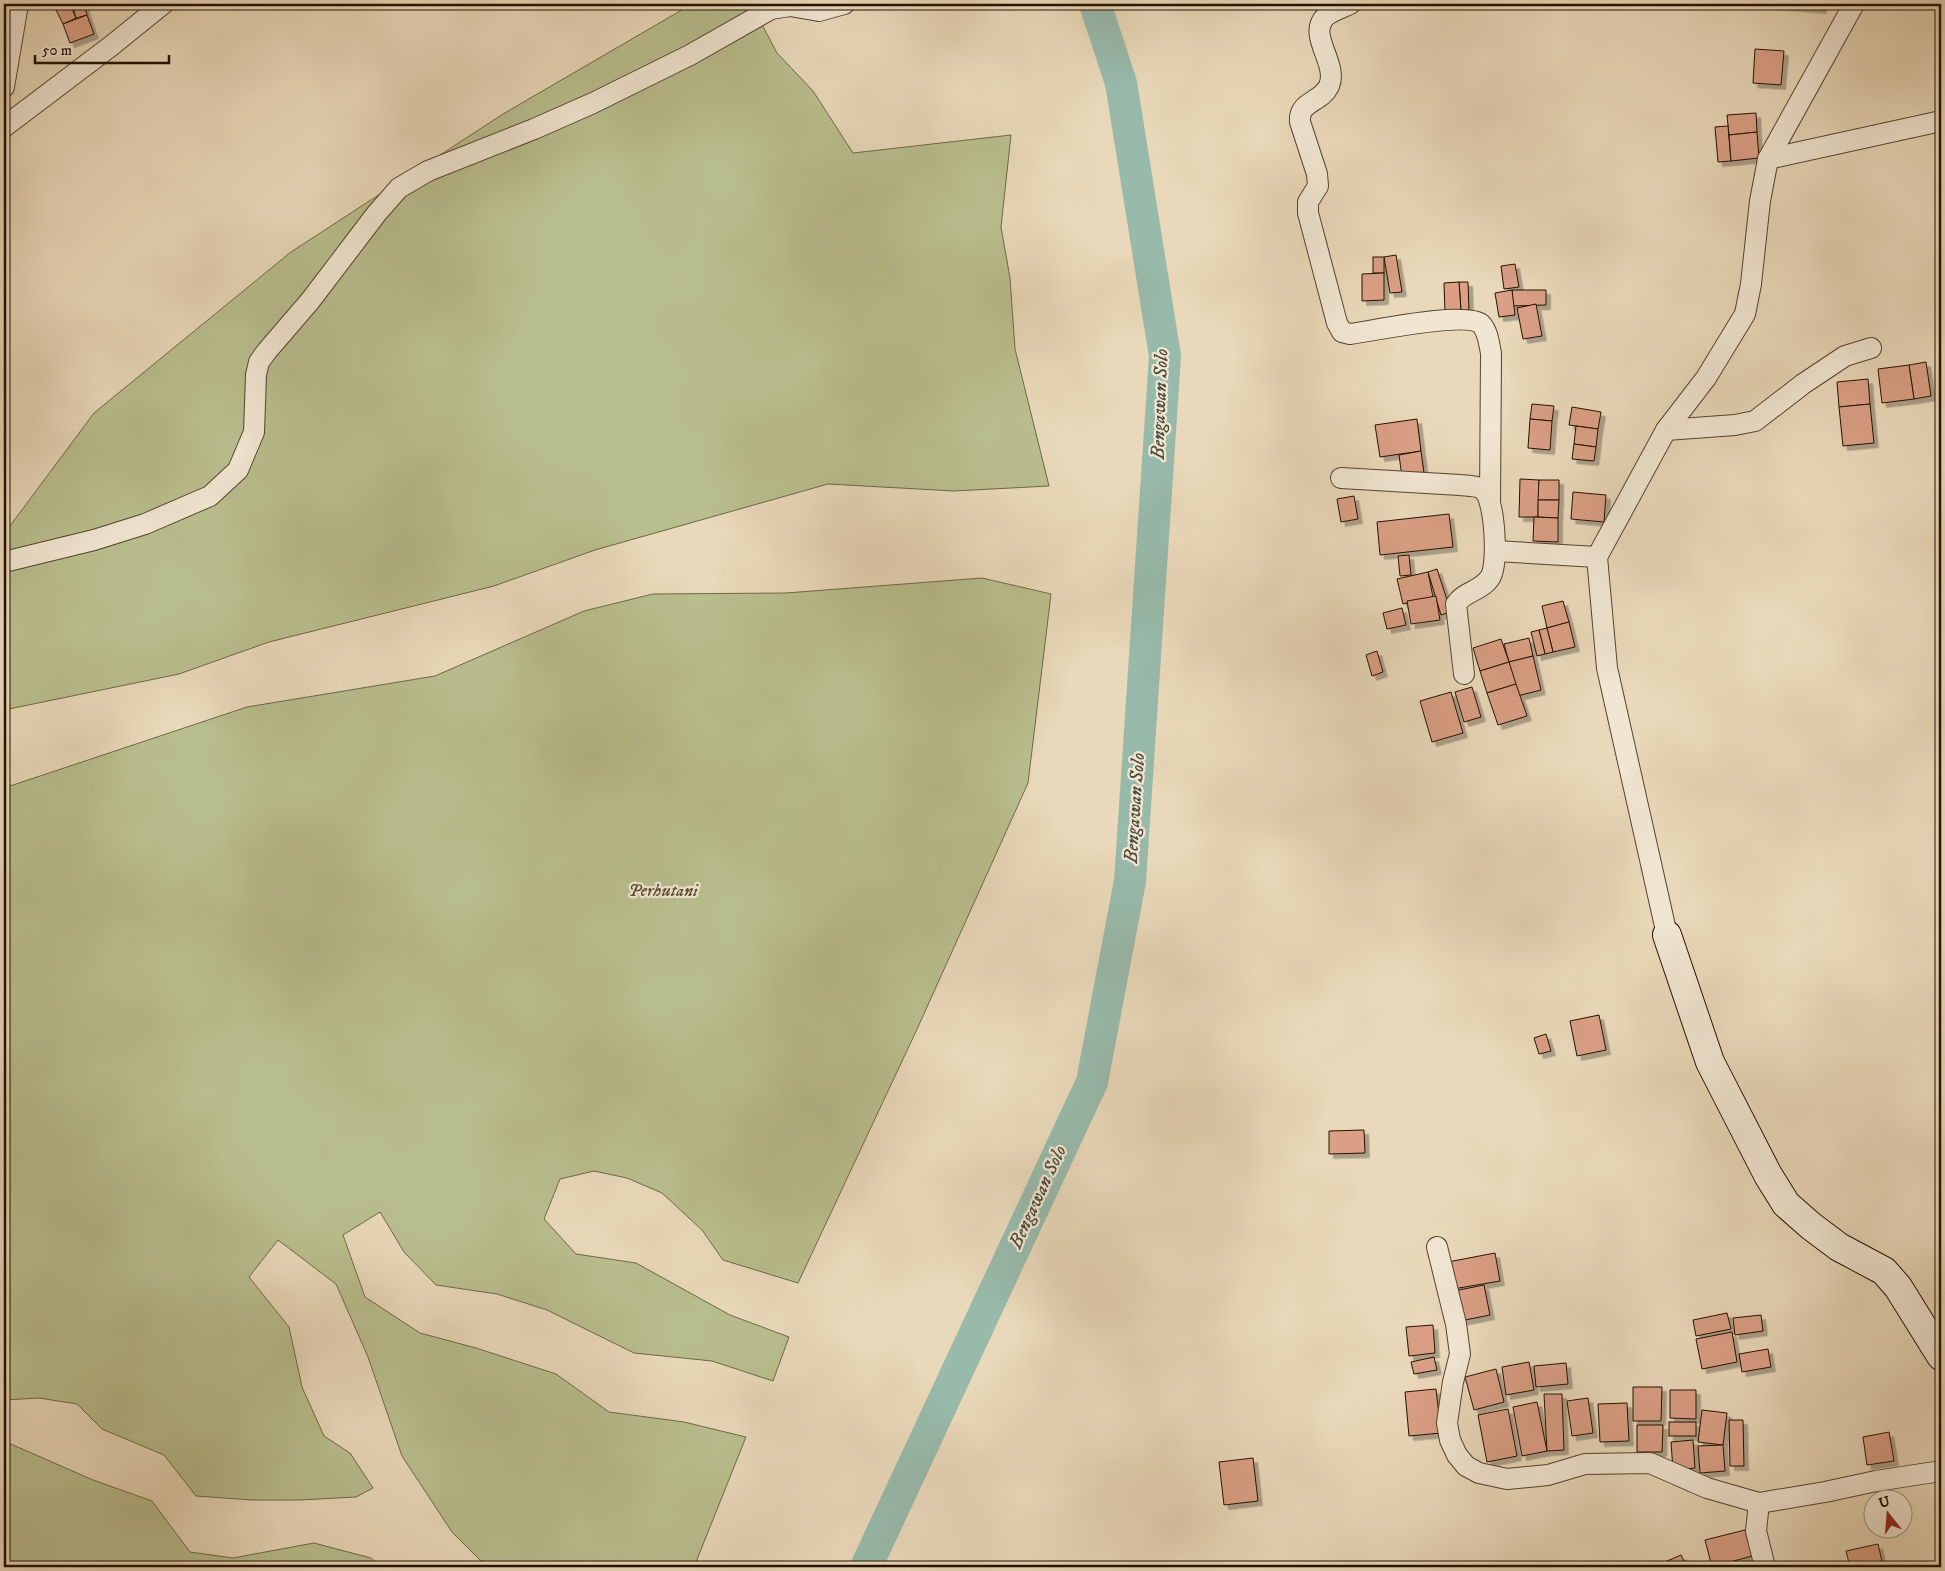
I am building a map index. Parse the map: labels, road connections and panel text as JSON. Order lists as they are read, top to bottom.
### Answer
{
  "water": ["Bengawan Solo"],
  "parks": ["Perhutani"],
  "scale_bar": "50 m",
  "north": "top"
}
